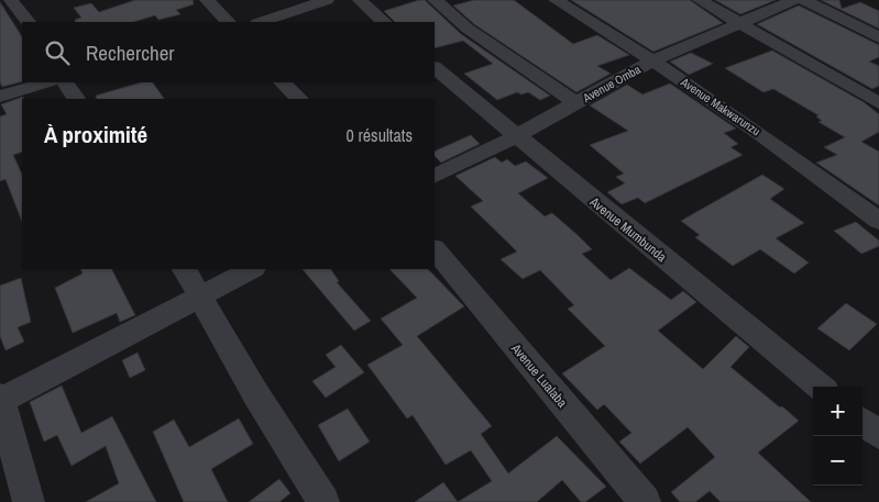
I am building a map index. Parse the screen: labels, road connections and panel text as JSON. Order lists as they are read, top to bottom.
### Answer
{
  "streets": {
    "street": [
      "Avenue Omba",
      "Avenue Makwarunzu",
      "Avenue Mumbunda",
      "Avenue Lualaba"
    ]
  },
  "crossings": [
    ["Avenue Omba", "Avenue Makwarunzu"],
    ["Avenue Omba", "Avenue Mumbunda"]
  ],
  "page": {
    "search": "Rechercher",
    "heading": ["À proximité", "0 résultats"],
    "map_buttons": ["+", "−"]
  }
}
